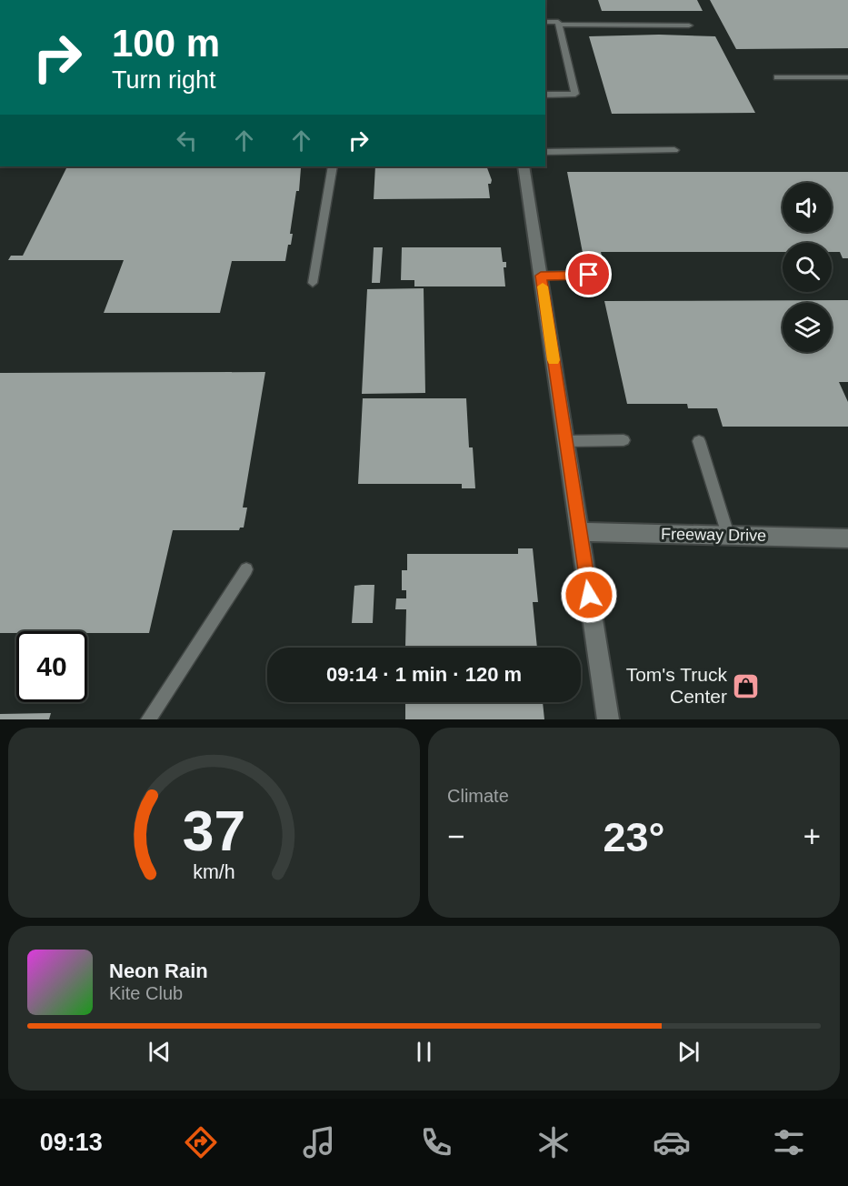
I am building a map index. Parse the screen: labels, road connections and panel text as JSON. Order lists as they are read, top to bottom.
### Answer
{
  "streets": {
    "street": ["Freeway Drive"]
  },
  "places": {
    "shop": ["Tom's Truck Center"]
  },
  "page": {
    "turn": ["100 m", "Turn right"],
    "limit": "40",
    "trip": "09:14 · 1 min · 120 m",
    "tile": "Climate",
    "heat": ["−", "23°", "+"],
    "song": ["Neon Rain", "Kite Club"],
    "tabs": "09:13",
    "gauge": ["37", "km/h"]
  }
}
